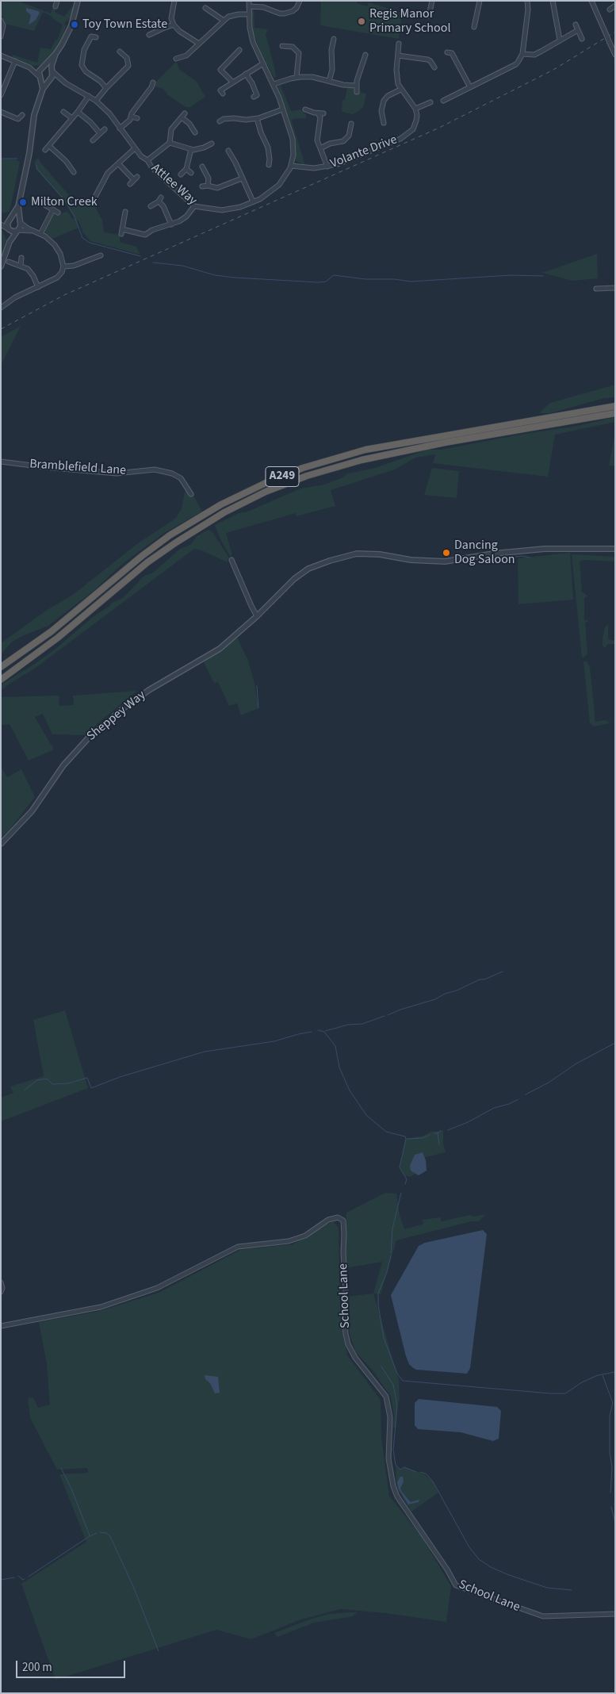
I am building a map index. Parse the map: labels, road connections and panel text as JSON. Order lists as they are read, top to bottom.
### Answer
{
  "streets": {
    "highway": ["A249"],
    "street": [
      "Volante Drive",
      "Attlee Way",
      "Bramblefield Lane",
      "Sheppey Way",
      "School Lane"
    ]
  },
  "crossings": [
    ["Volante Drive", "Attlee Way"]
  ],
  "places": [
    "Regis Manor Primary School",
    "Toy Town Estate",
    "Milton Creek",
    "Dancing Dog Saloon"
  ],
  "scale_bar": "200 m"
}
